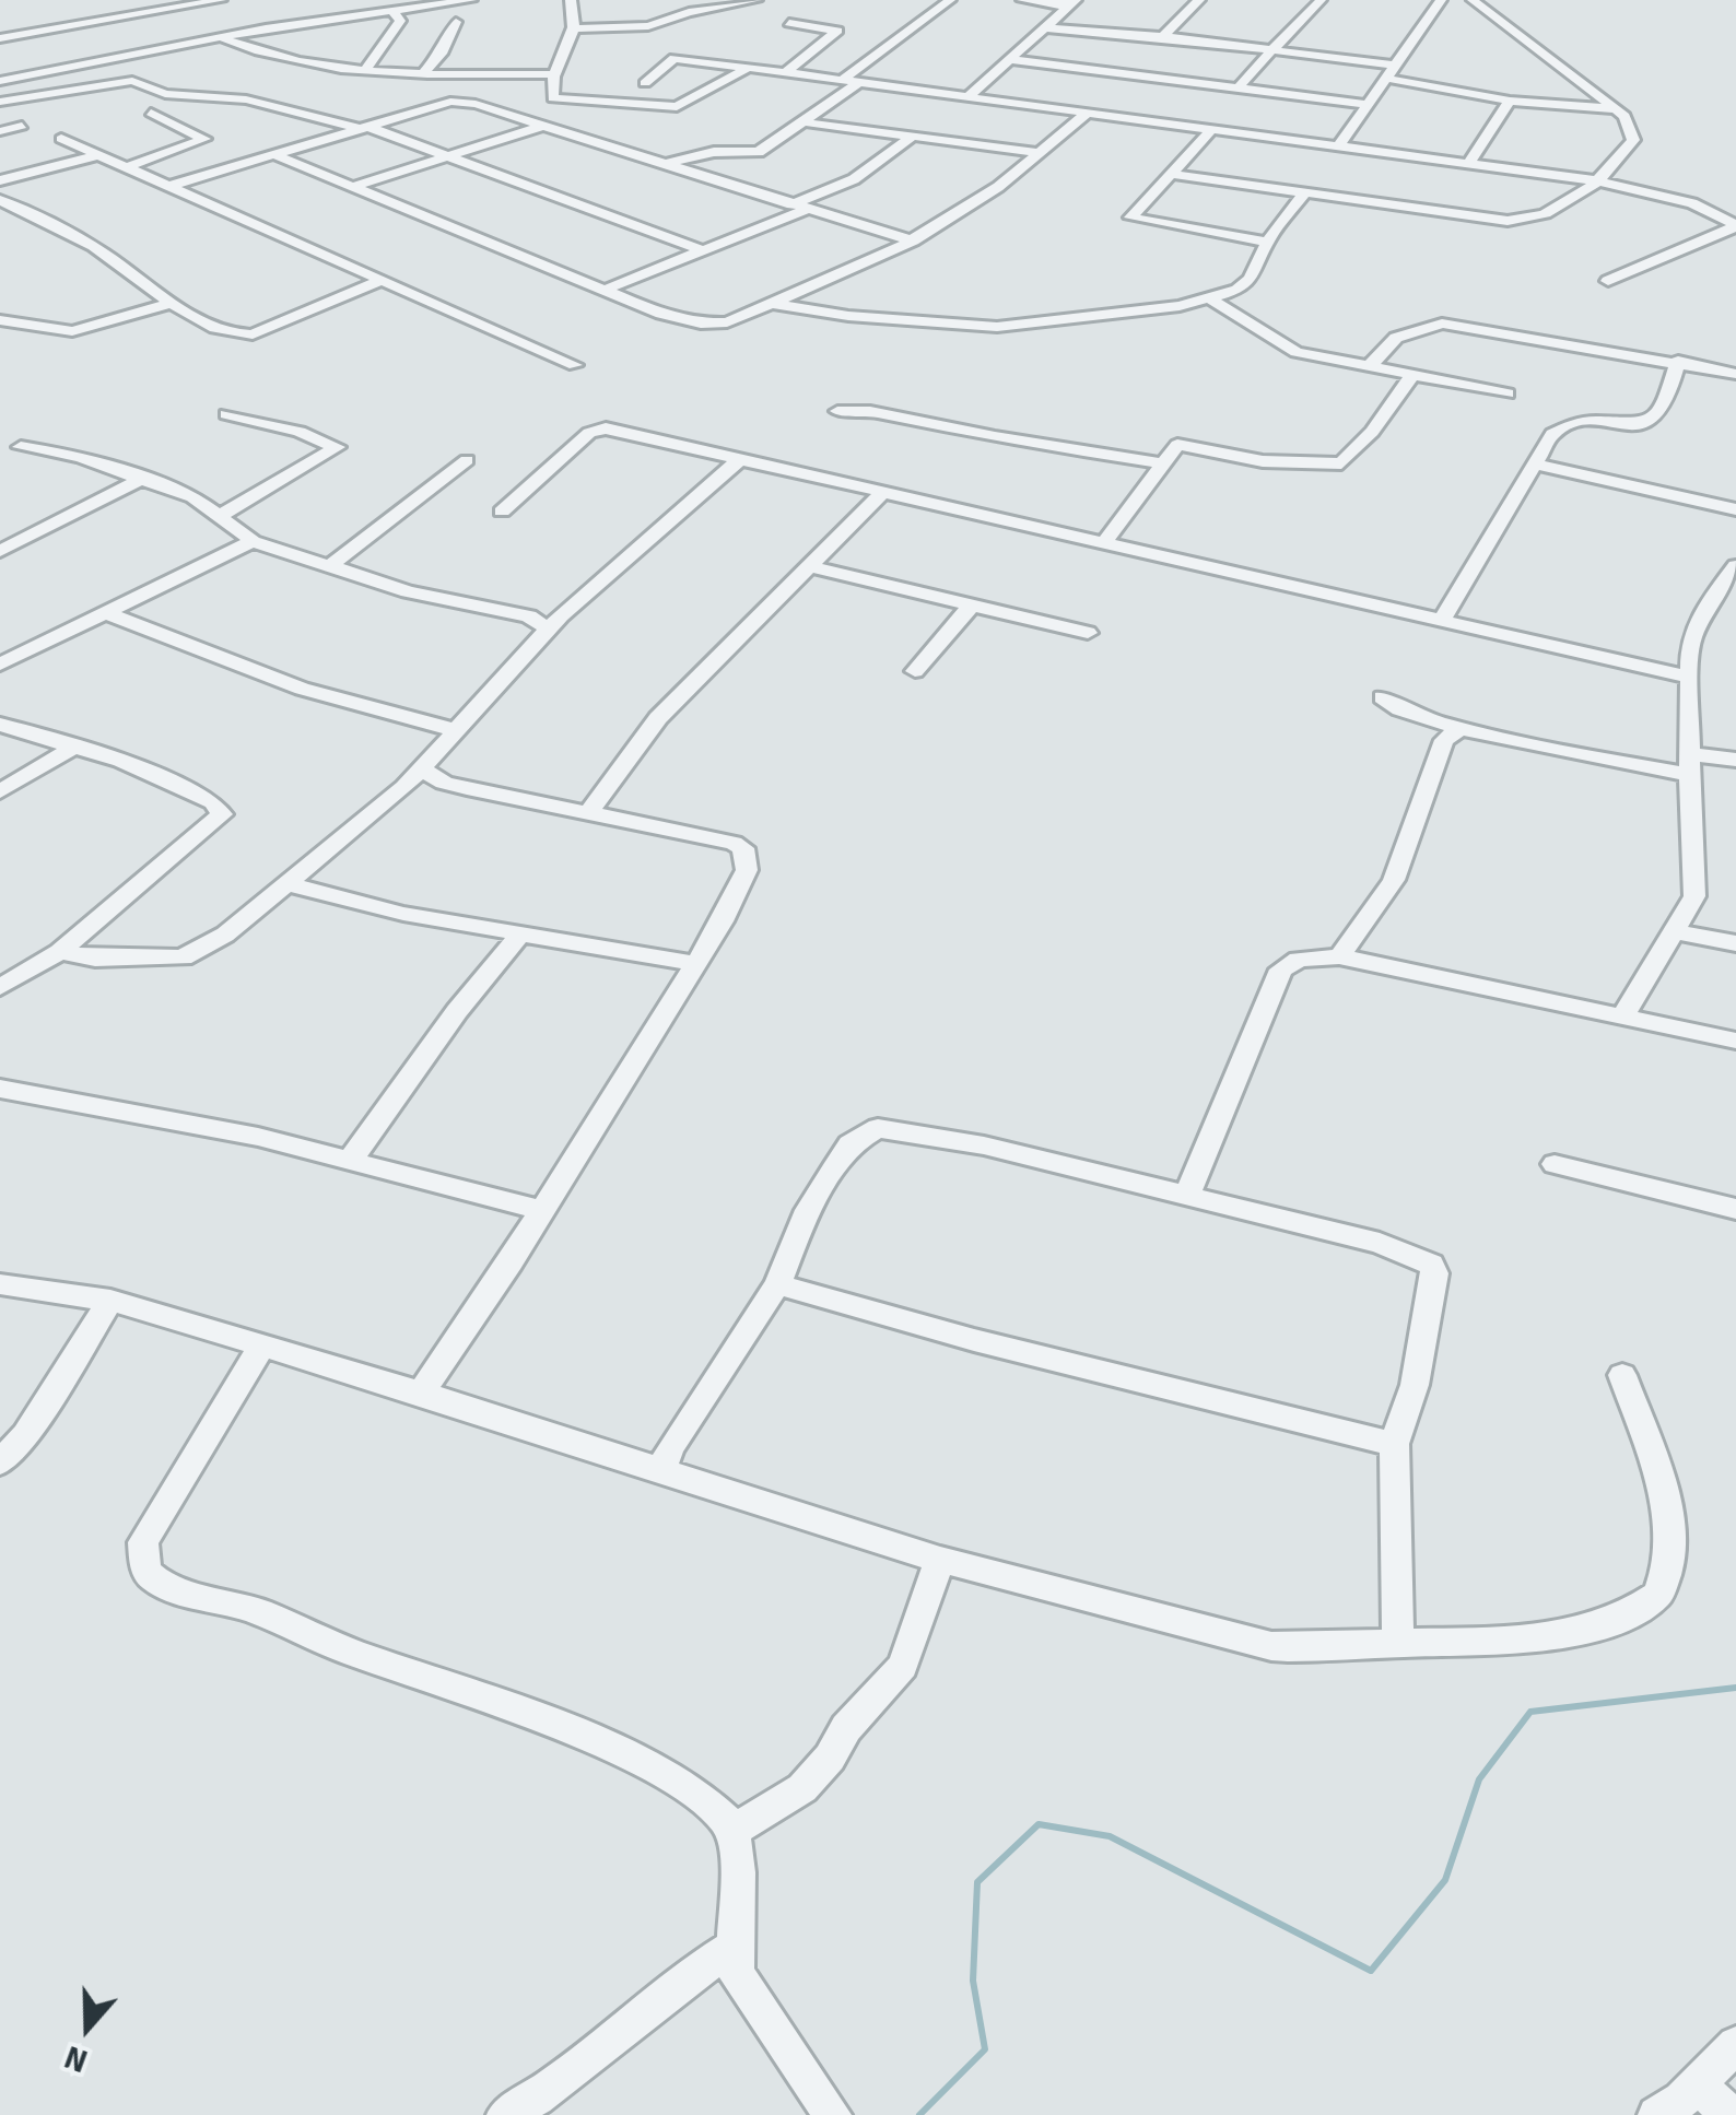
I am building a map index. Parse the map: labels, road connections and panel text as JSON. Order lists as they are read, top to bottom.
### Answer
{
  "north": "bottom"
}
